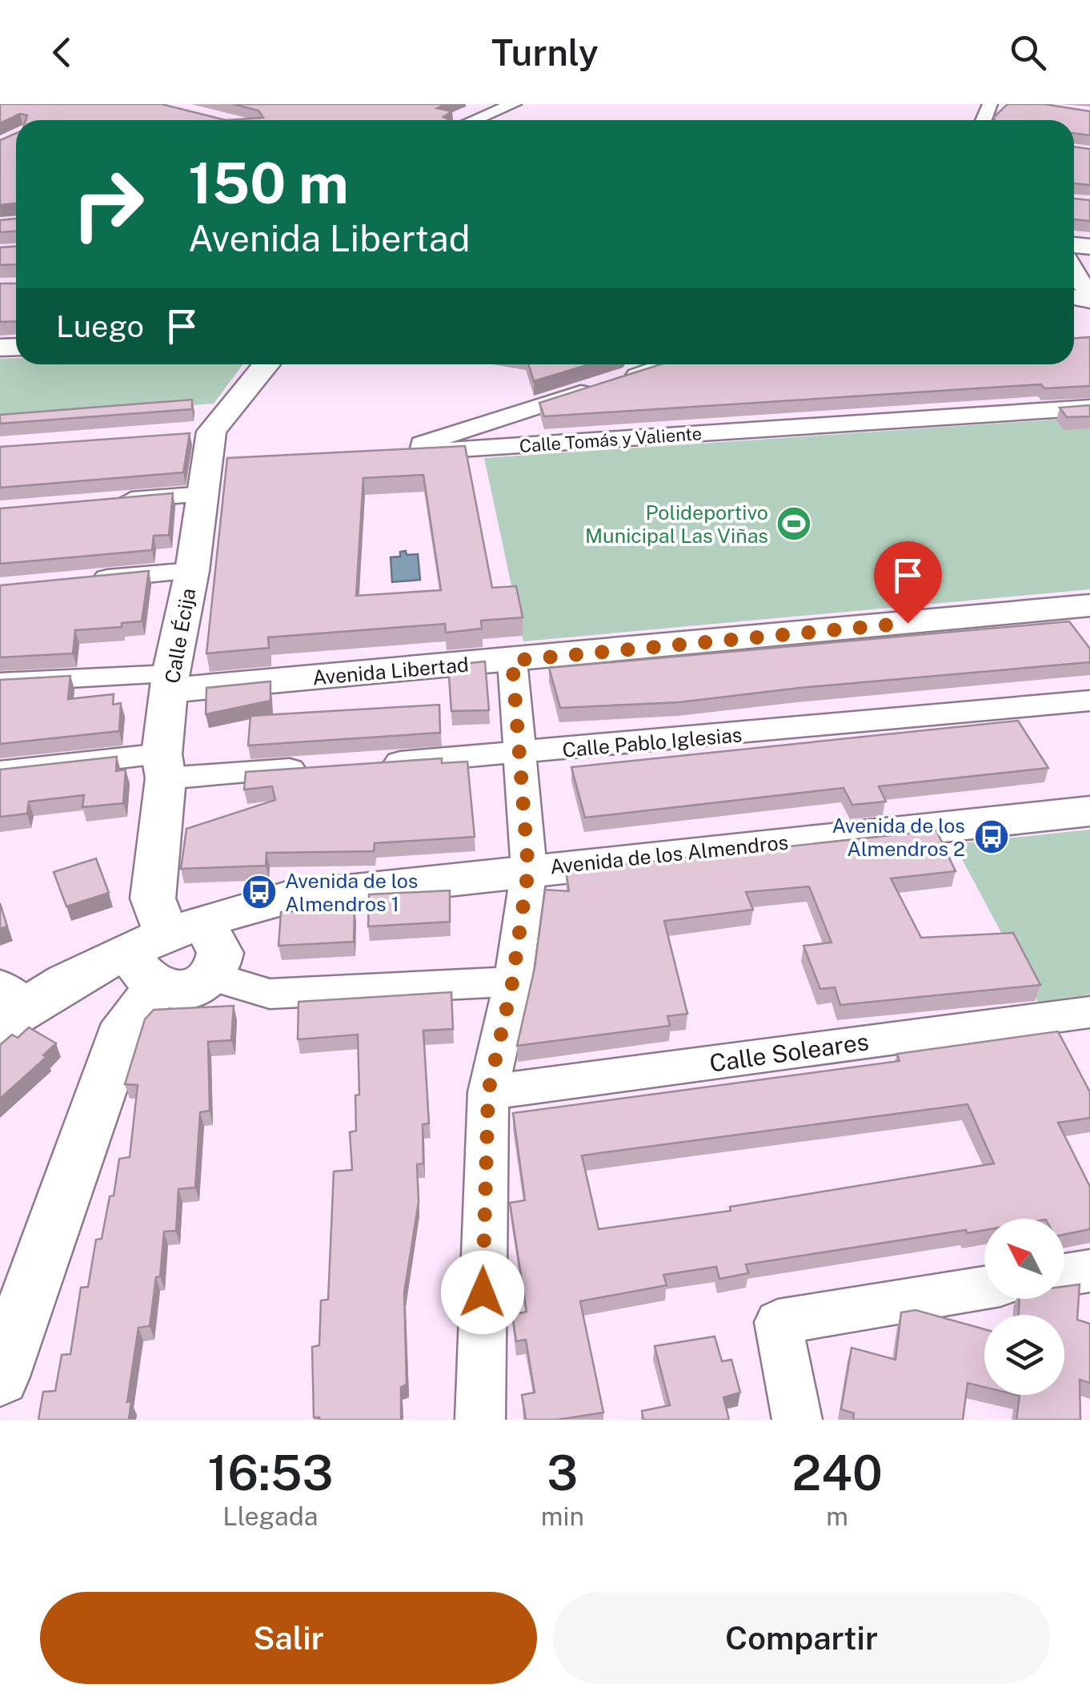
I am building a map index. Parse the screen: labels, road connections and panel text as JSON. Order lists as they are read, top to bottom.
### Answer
{
  "streets": {
    "street": [
      "Calle Tomás y Valiente",
      "Calle Écija",
      "Avenida Libertad",
      "Calle Pablo Iglesias",
      "Avenida de los Almendros",
      "Calle Soleares"
    ]
  },
  "crossings": [
    ["Calle Écija", "Avenida Libertad"],
    ["Calle Écija", "Avenida de los Almendros"]
  ],
  "places": {
    "sports": ["Polideportivo Municipal Las Viñas"],
    "bus stop": ["Avenida de los Almendros 2", "Avenida de los Almendros 1"]
  },
  "north": "top left",
  "page": {
    "header": "Turnly",
    "turn": ["150 m", "Avenida Libertad"],
    "then": "Luego",
    "eta": [
      "16:53",
      "Llegada",
      "3",
      "min",
      "240",
      "m"
    ],
    "buttons": ["Salir", "Compartir"]
  }
}
